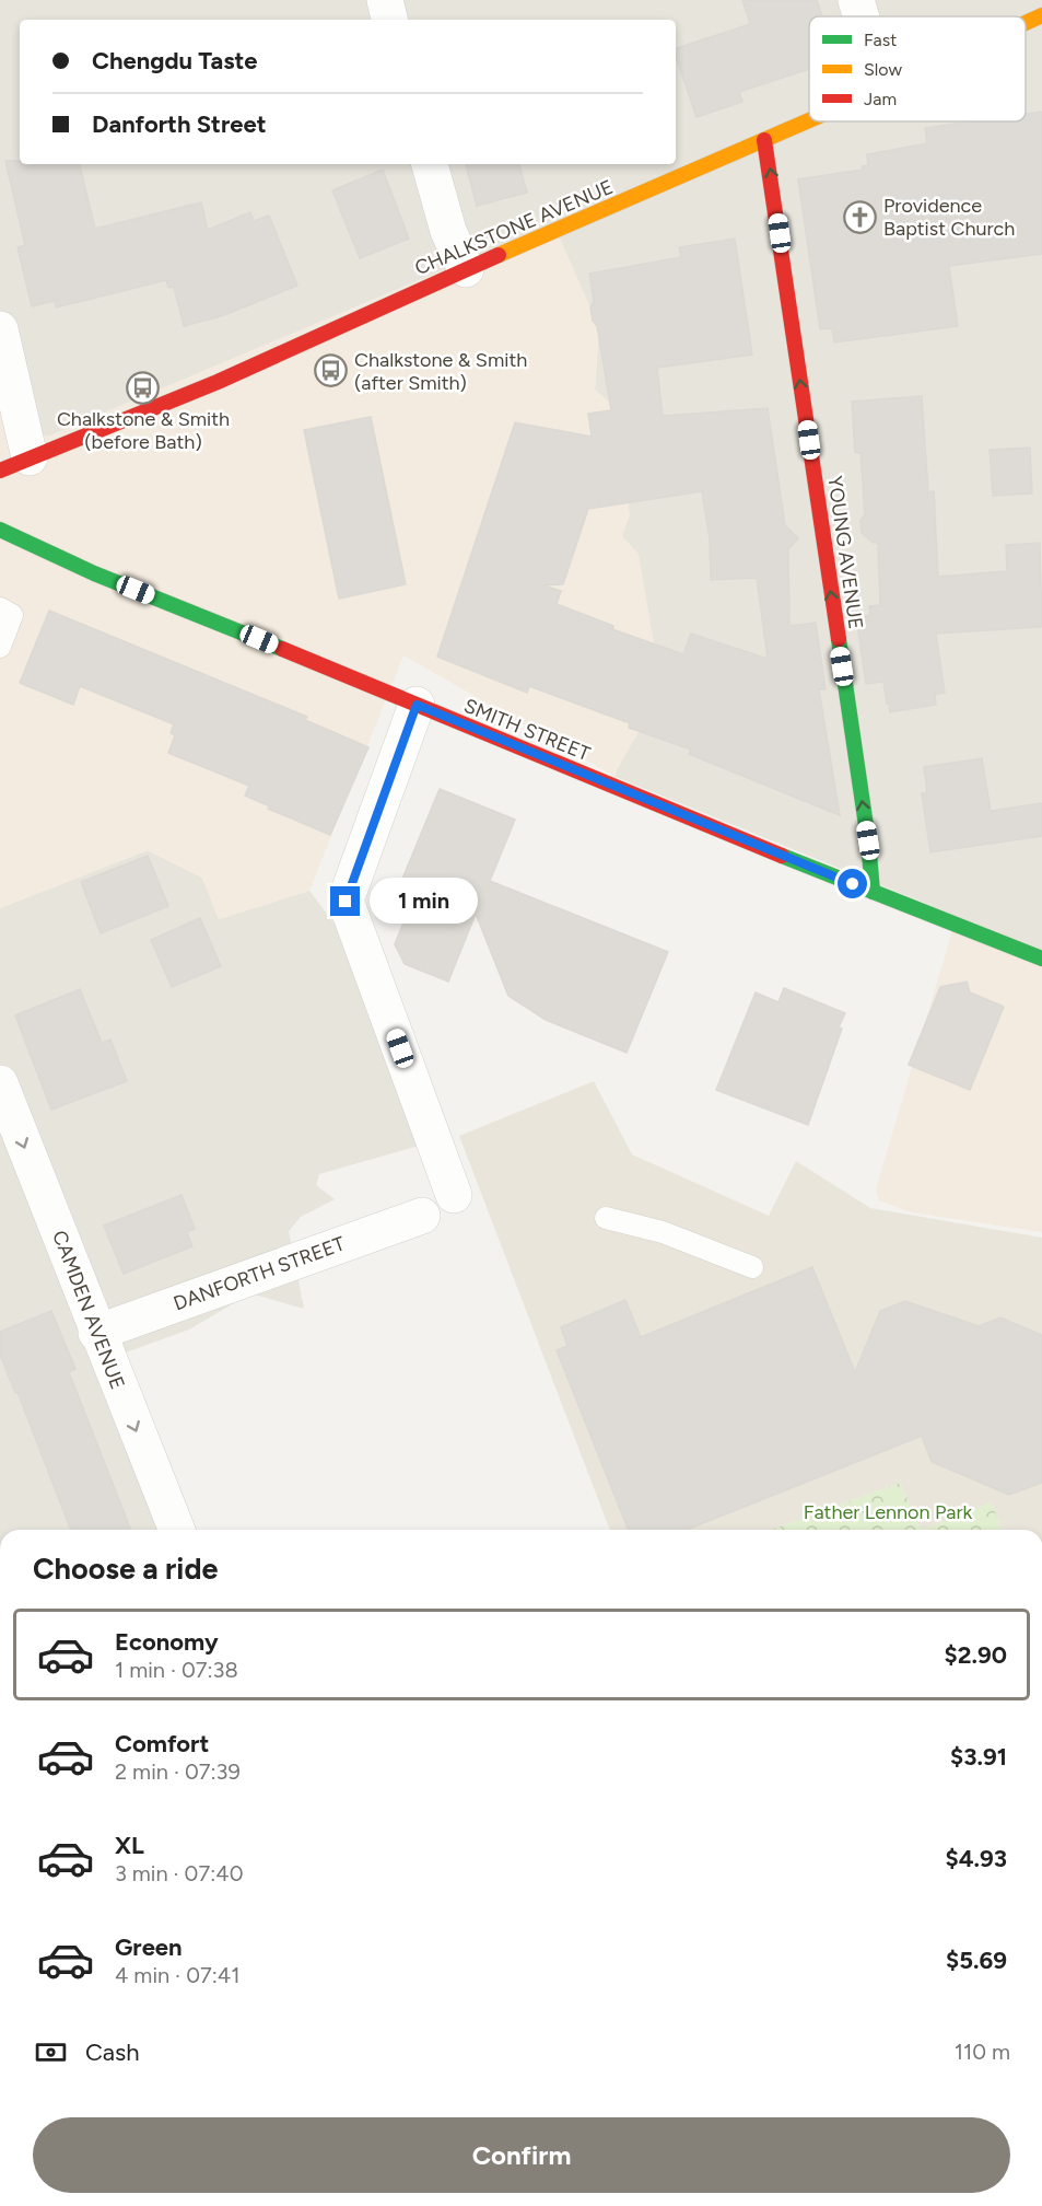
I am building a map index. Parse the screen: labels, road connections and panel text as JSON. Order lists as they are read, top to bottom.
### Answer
{
  "streets": {
    "main road": ["CHALKSTONE AVENUE", "YOUNG AVENUE", "SMITH STREET"],
    "street": ["DANFORTH STREET", "CAMDEN AVENUE"]
  },
  "crossings": [
    ["CHALKSTONE AVENUE", "YOUNG AVENUE"],
    ["YOUNG AVENUE", "SMITH STREET"],
    ["DANFORTH STREET", "CAMDEN AVENUE"]
  ],
  "one_way": ["YOUNG AVENUE", "CAMDEN AVENUE"],
  "parks": ["Father Lennon Park"],
  "places": {
    "church": ["Providence Baptist Church"],
    "bus stop": ["Chalkstone & Smith (after Smith)", "Chalkstone & Smith (before Bath)"]
  },
  "legend": ["Fast", "Slow", "Jam"],
  "page": {
    "banner": ["Chengdu Taste", "Danforth Street"],
    "bubble": "1 min",
    "heading": "Choose a ride",
    "list": [
      {
        "name": "Economy",
        "note": "1 min · 07:38",
        "value": "$2.90"
      },
      {
        "name": "Comfort",
        "note": "2 min · 07:39",
        "value": "$3.91"
      },
      {
        "name": "XL",
        "note": "3 min · 07:40",
        "value": "$4.93"
      },
      {
        "name": "Green",
        "note": "4 min · 07:41",
        "value": "$5.69"
      }
    ],
    "pay": ["Cash", "110 m"],
    "buttons": "Confirm"
  }
}
